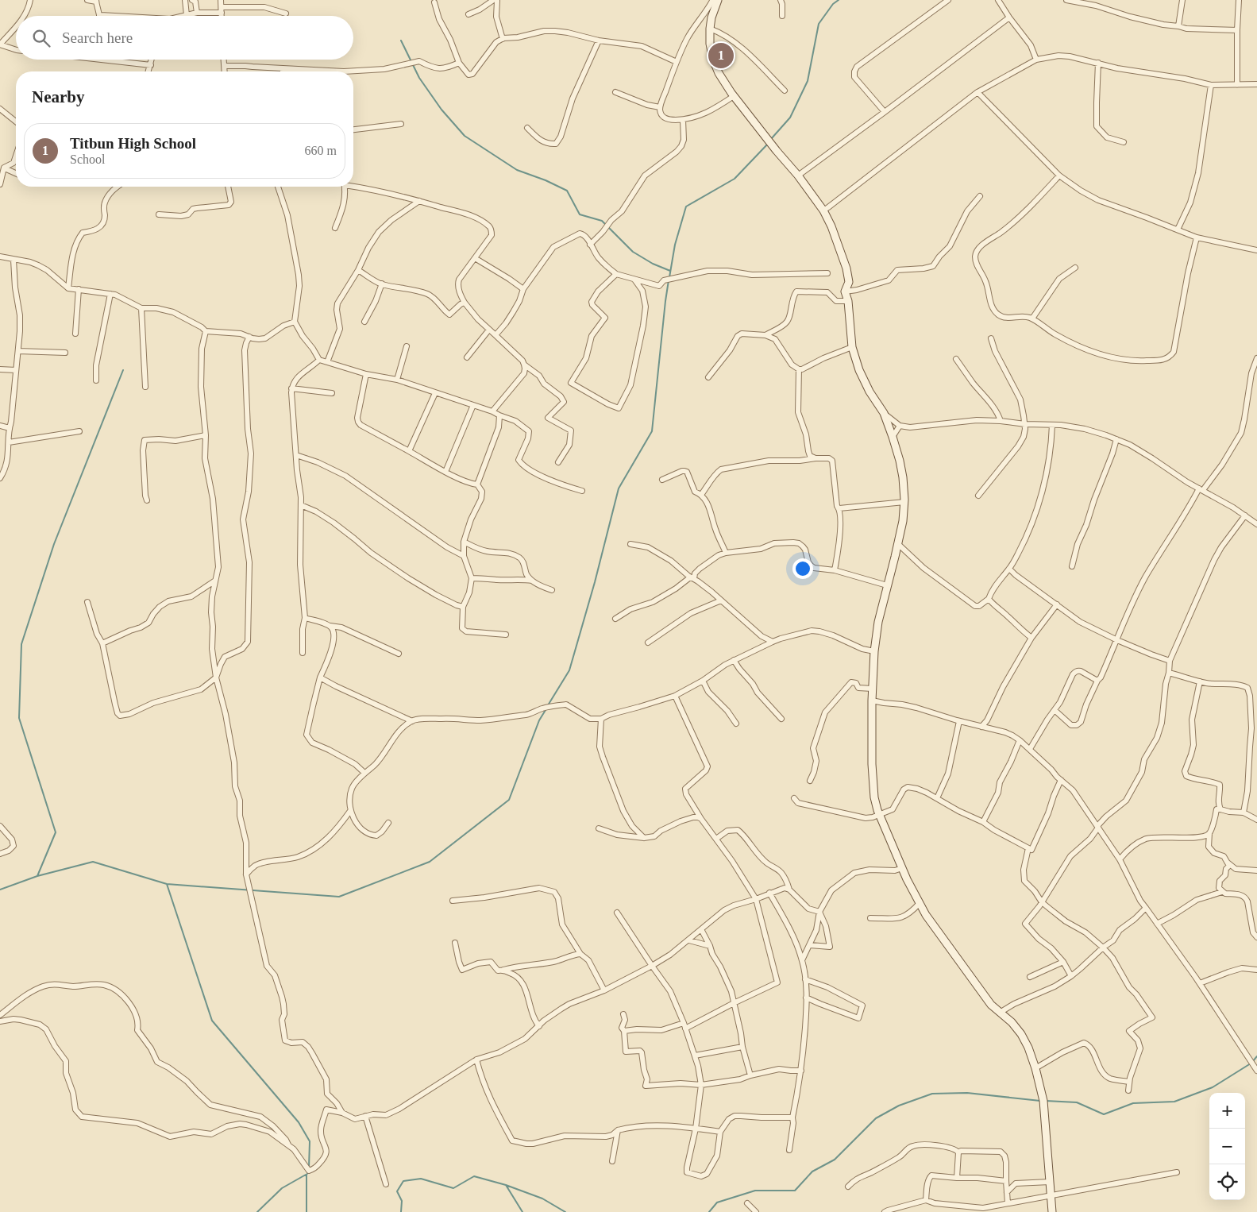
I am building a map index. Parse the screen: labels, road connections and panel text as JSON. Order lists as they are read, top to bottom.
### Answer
{
  "page": {
    "search": "Search here",
    "pins": "1",
    "heading": "Nearby",
    "list": [
      {
        "mark": "1",
        "name": "Titbun High School",
        "note": "School",
        "value": "660 m"
      }
    ],
    "map_buttons": ["+", "−"]
  }
}
